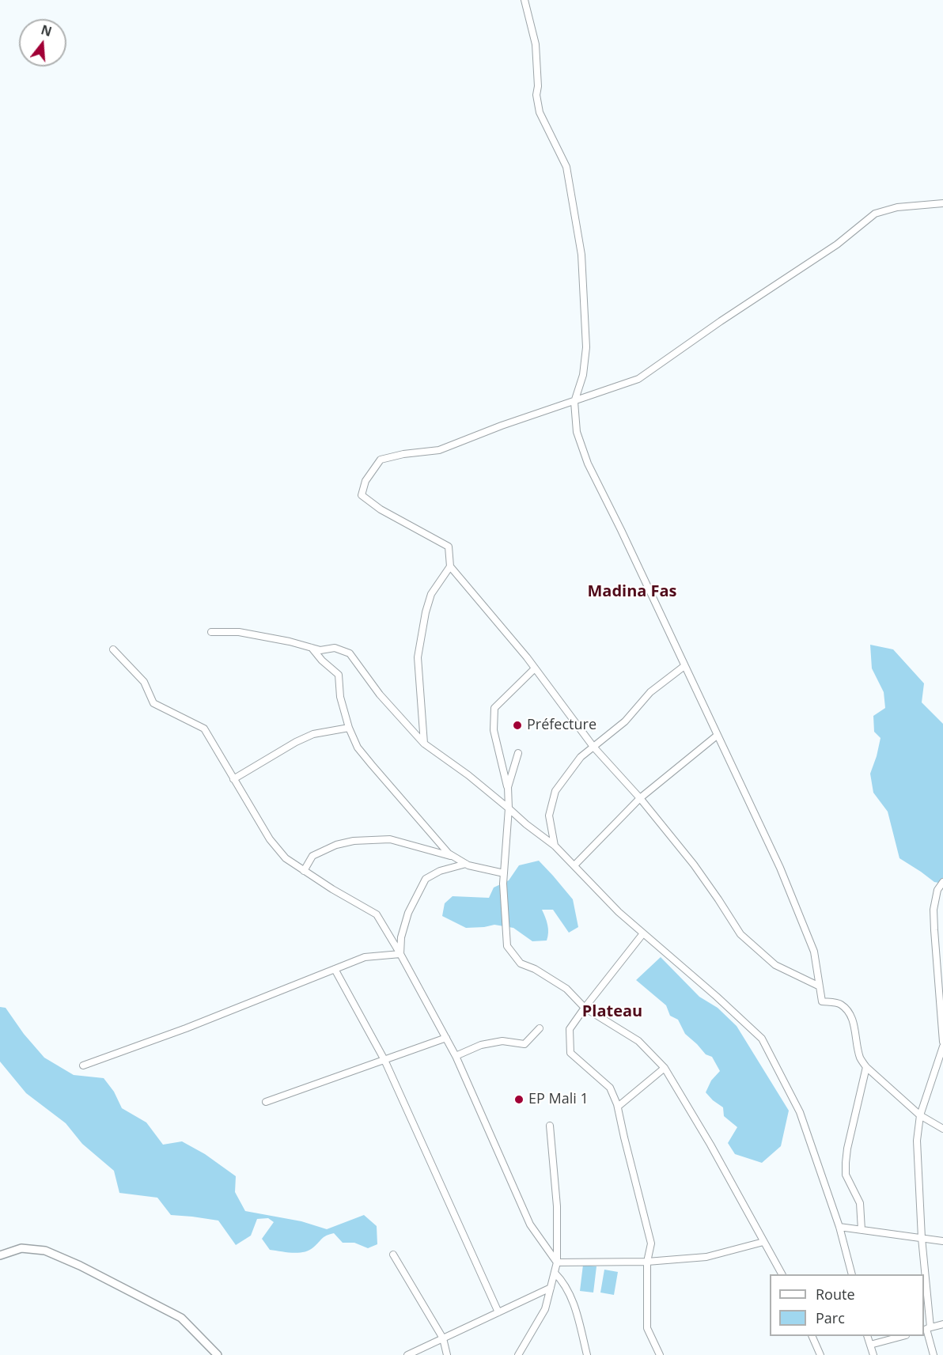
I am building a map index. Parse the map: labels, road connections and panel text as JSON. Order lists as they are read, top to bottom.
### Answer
{
  "districts": ["Madina Fas", "Plateau"],
  "places": ["Préfecture", "EP Mali 1"],
  "legend": ["Route", "Parc"],
  "north": "top"
}
